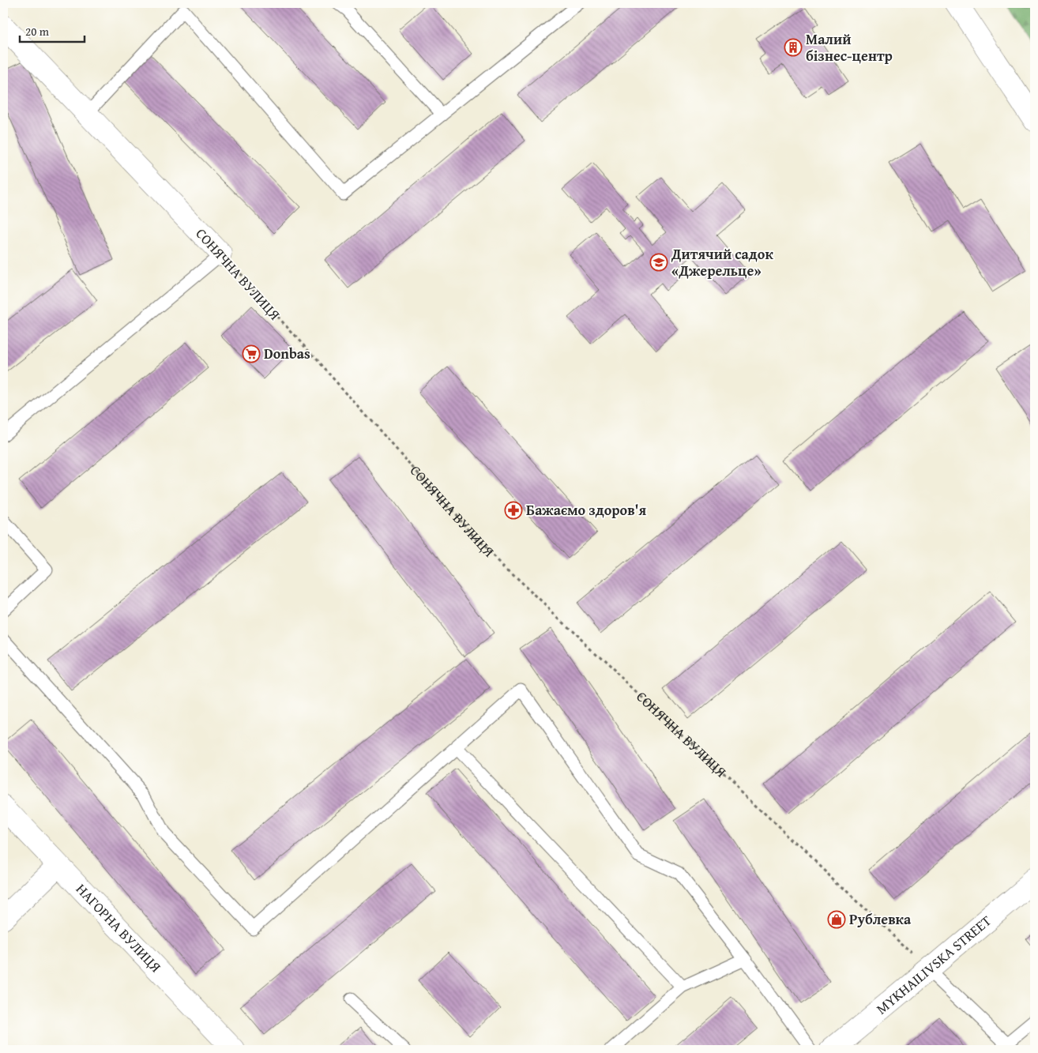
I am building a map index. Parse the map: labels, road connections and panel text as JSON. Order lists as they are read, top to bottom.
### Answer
{
  "streets": {
    "street": ["СОНЯЧНА ВУЛИЦЯ", "НАГОРНА ВУЛИЦЯ", "MYKHAILIVSKA STREET"]
  },
  "crossings": [
    ["СОНЯЧНА ВУЛИЦЯ", "MYKHAILIVSKA STREET"]
  ],
  "places": {
    "building": ["Малий бізнес-центр"],
    "school or university": ["Дитячий садок «Джерельце»"],
    "supermarket": ["Donbas"],
    "pharmacy": ["Бажаємо здоров'я"],
    "shop": ["Рублевка"]
  },
  "scale_bar": "20 m"
}
